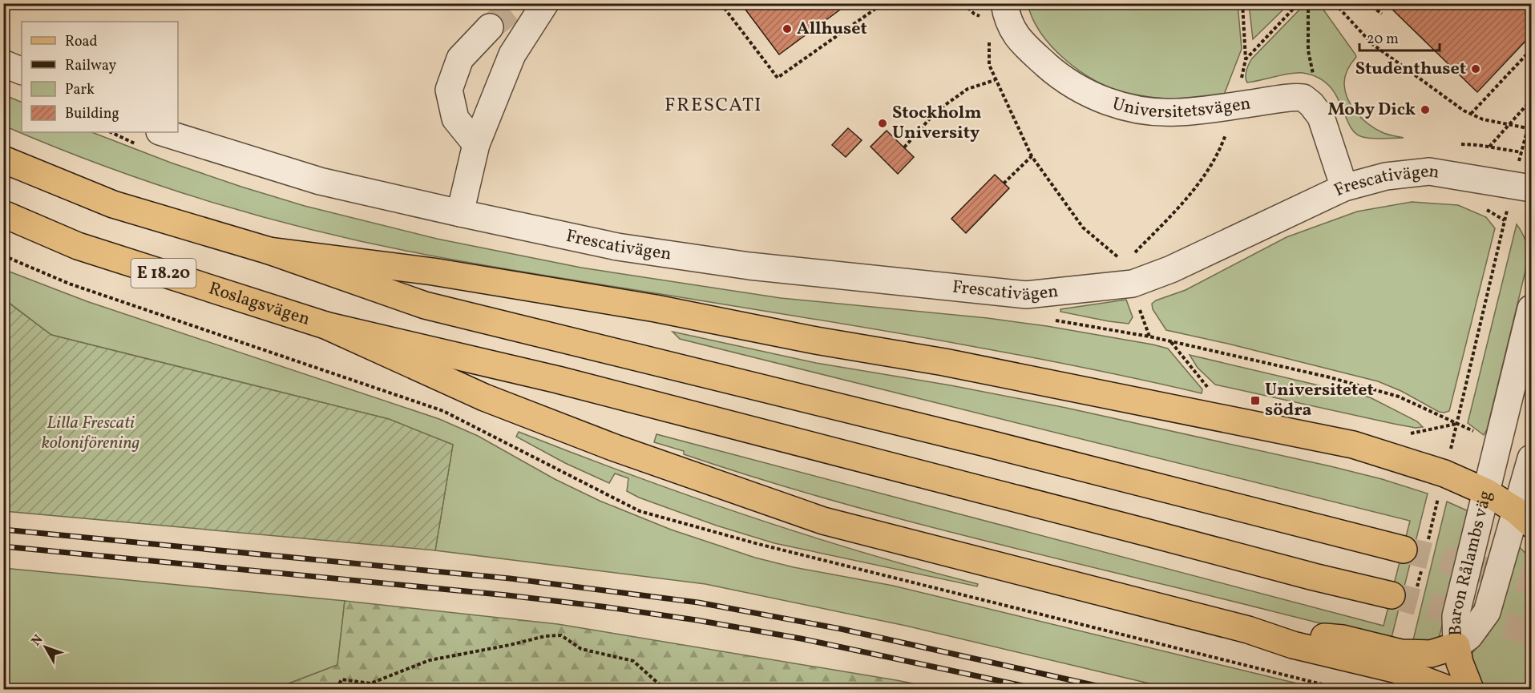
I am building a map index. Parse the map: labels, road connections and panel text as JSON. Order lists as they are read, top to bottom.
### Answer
{
  "streets": {
    "main road": ["E 18.20", "Roslagsvägen"],
    "street": ["Universitetsvägen", "Frescativägen", "Baron Rålambs väg"]
  },
  "crossings": [
    ["Universitetsvägen", "Frescativägen"]
  ],
  "districts": ["FRESCATI"],
  "parks": ["Lilla Frescati koloniförening"],
  "places": {
    "other": [
      "Allhuset",
      "Studenthuset",
      "Moby Dick",
      "Stockholm University"
    ],
    "transit": ["Universitetet södra"]
  },
  "legend": [
    "Road",
    "Railway",
    "Park",
    "Building"
  ],
  "scale_bar": "20 m",
  "north": "top left"
}
